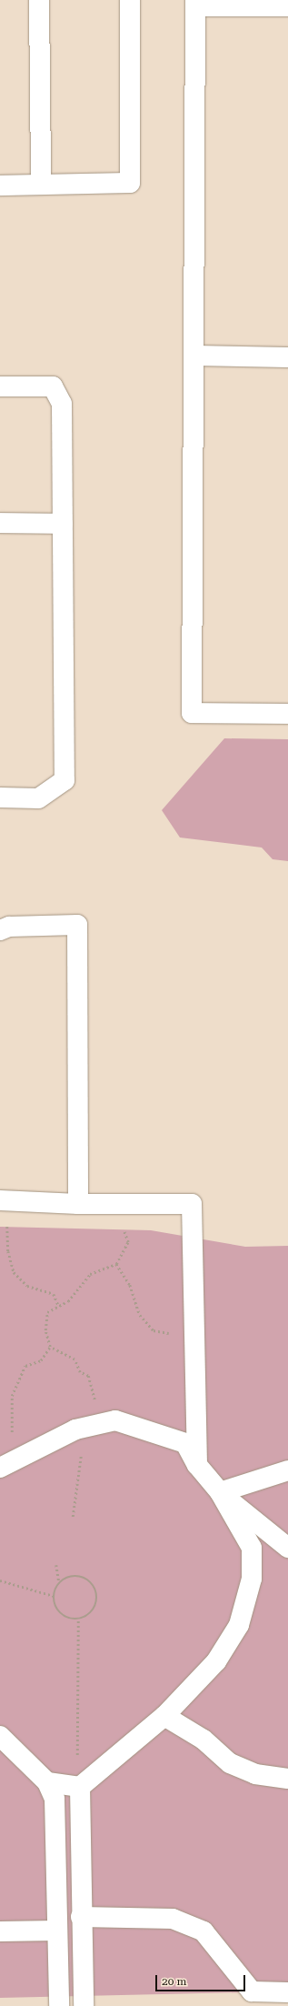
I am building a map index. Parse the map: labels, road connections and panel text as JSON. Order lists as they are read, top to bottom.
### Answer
{
  "scale_bar": "20 m"
}
